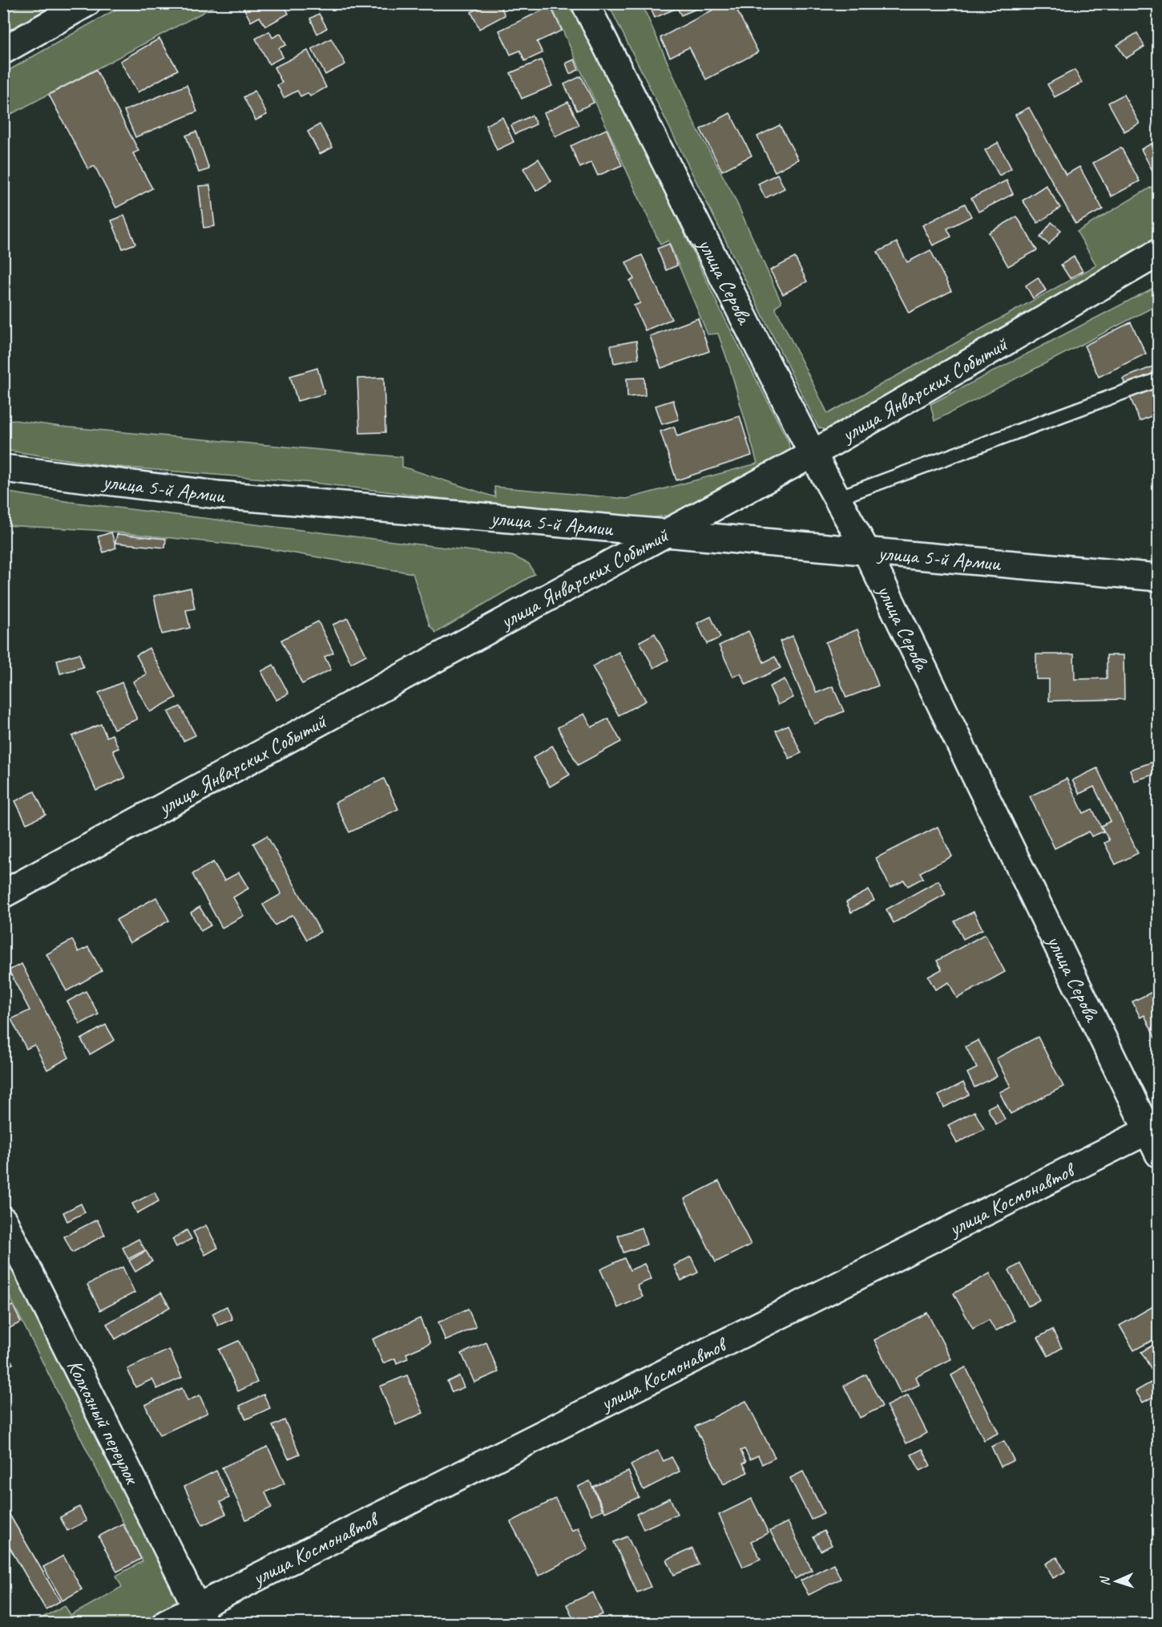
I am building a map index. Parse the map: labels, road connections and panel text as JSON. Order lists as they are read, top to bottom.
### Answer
{
  "streets": {
    "street": [
      "улица Серова",
      "улица Январских Событий",
      "улица 5-й Армии",
      "улица Космонавтов",
      "Колхозный переулок"
    ]
  },
  "crossings": [
    ["улица Серова", "улица Январских Событий"],
    ["улица Серова", "улица 5-й Армии"],
    ["улица Серова", "улица Космонавтов"],
    ["улица Январских Событий", "улица 5-й Армии"],
    ["улица Космонавтов", "Колхозный переулок"]
  ],
  "north": "left"
}
